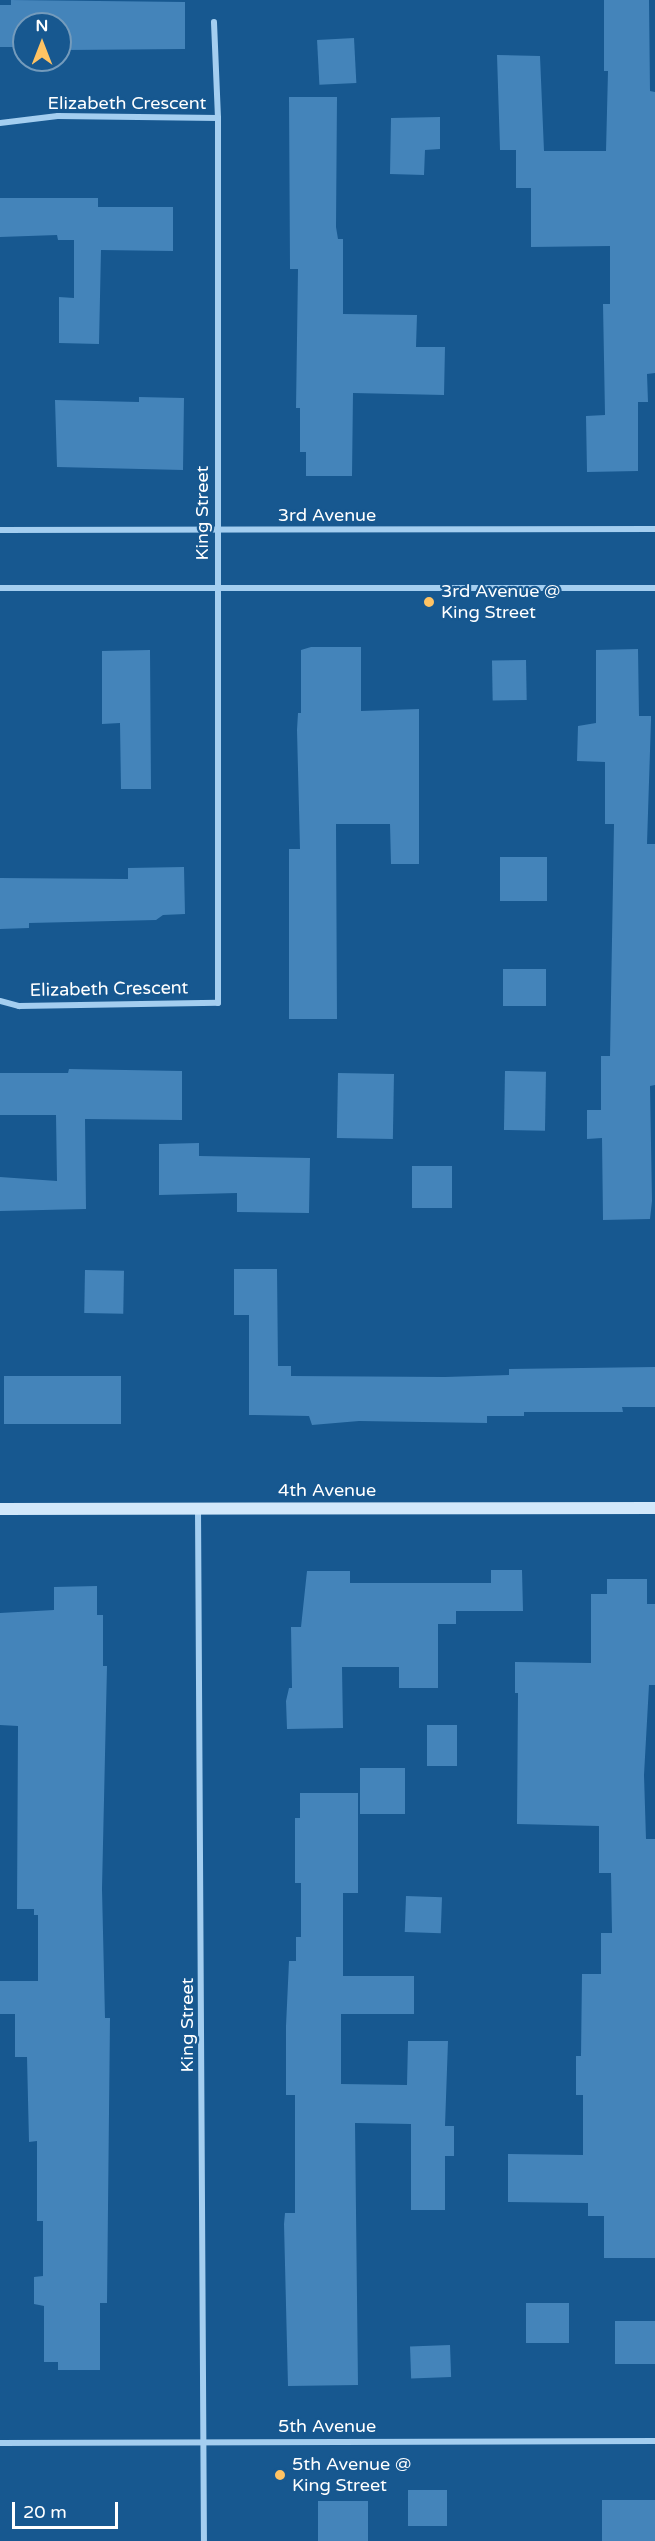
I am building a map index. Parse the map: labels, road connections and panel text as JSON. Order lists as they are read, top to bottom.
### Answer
{
  "streets": {
    "street": [
      "Elizabeth Crescent",
      "King Street",
      "3rd Avenue",
      "4th Avenue",
      "5th Avenue"
    ]
  },
  "crossings": [
    ["Elizabeth Crescent", "King Street"],
    ["King Street", "3rd Avenue"],
    ["King Street", "4th Avenue"],
    ["King Street", "5th Avenue"]
  ],
  "places": ["3rd Avenue @ King Street", "5th Avenue @ King Street"],
  "scale_bar": "20 m",
  "north": "top"
}
